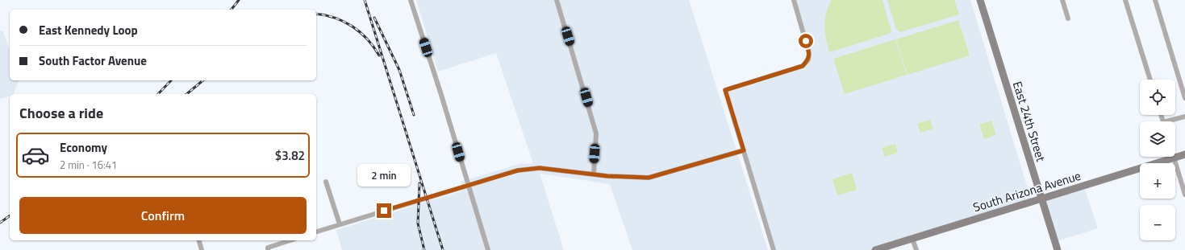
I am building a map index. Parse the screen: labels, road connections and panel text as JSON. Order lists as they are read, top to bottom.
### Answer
{
  "streets": {
    "street": ["East 24th Street", "South Arizona Avenue"]
  },
  "crossings": [
    ["East 24th Street", "South Arizona Avenue"]
  ],
  "page": {
    "banner": ["East Kennedy Loop", "South Factor Avenue"],
    "map_buttons": ["+", "−"],
    "heading": "Choose a ride",
    "list": [
      {
        "name": "Economy",
        "note": "2 min · 16:41",
        "value": "$3.82"
      }
    ],
    "bubble": "2 min",
    "buttons": "Confirm"
  }
}
